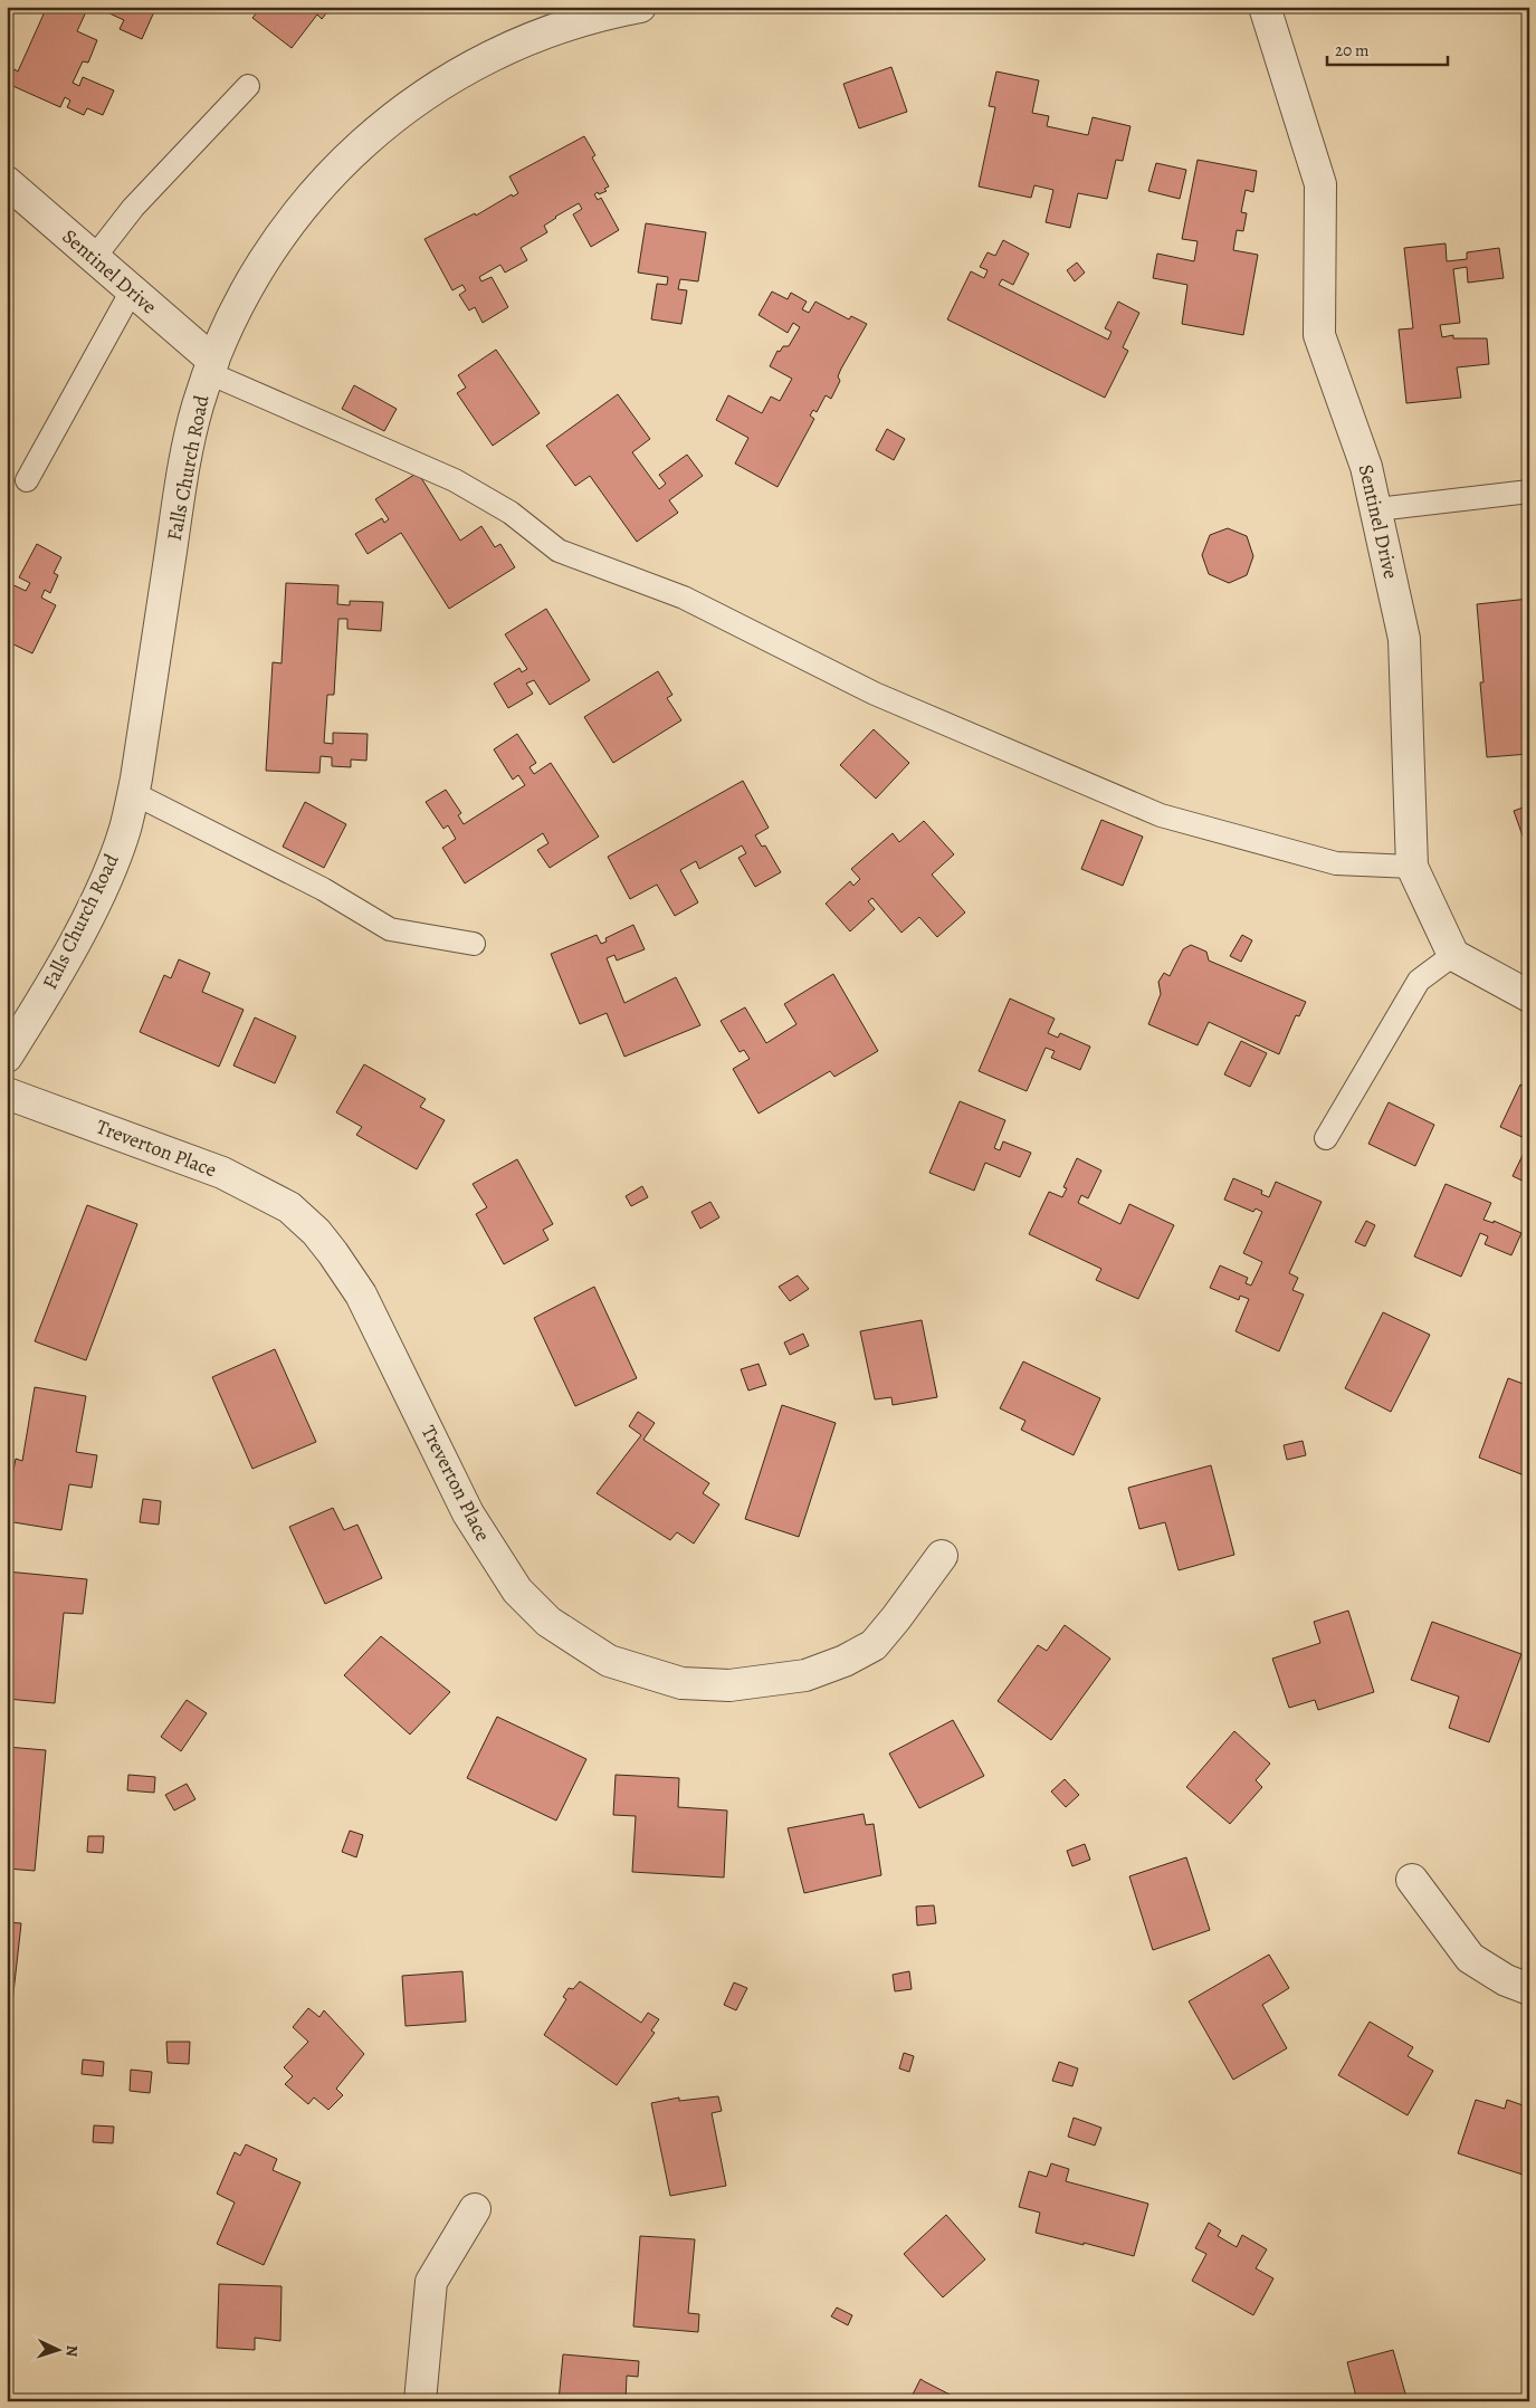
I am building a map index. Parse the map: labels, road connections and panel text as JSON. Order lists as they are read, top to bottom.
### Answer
{
  "streets": {
    "street": ["Sentinel Drive", "Falls Church Road", "Treverton Place"]
  },
  "crossings": [
    ["Sentinel Drive", "Falls Church Road"]
  ],
  "scale_bar": "20 m",
  "north": "right"
}
